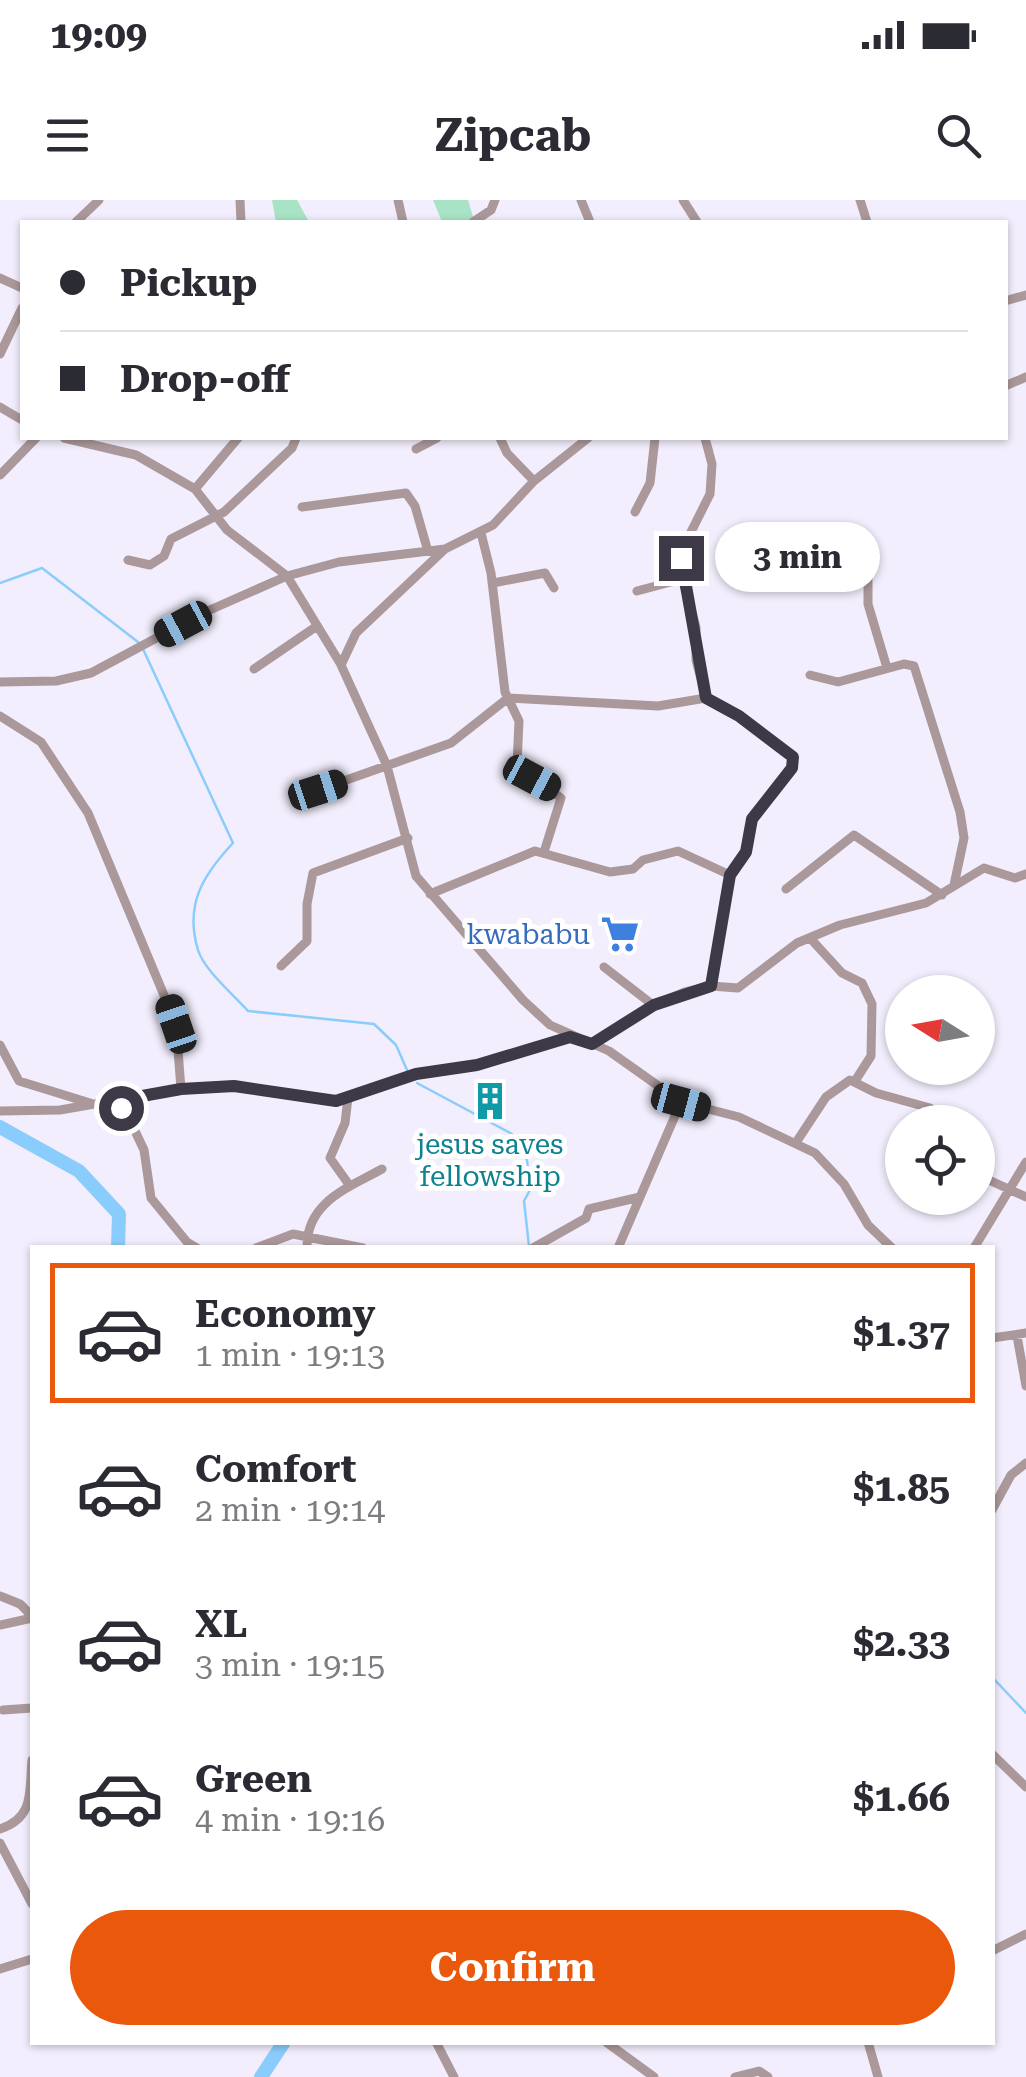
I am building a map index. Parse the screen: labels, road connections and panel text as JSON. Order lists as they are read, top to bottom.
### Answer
{
  "places": {
    "supermarket": ["kwababu"],
    "building": ["jesus saves fellowship"]
  },
  "north": "left",
  "page": {
    "status": "19:09",
    "header": "Zipcab",
    "banner": ["Pickup", "Drop-off"],
    "bubble": "3 min",
    "list": [
      {
        "name": "Economy",
        "note": "1 min · 19:13",
        "value": "$1.37"
      },
      {
        "name": "Comfort",
        "note": "2 min · 19:14",
        "value": "$1.85"
      },
      {
        "name": "XL",
        "note": "3 min · 19:15",
        "value": "$2.33"
      },
      {
        "name": "Green",
        "note": "4 min · 19:16",
        "value": "$1.66"
      }
    ],
    "buttons": "Confirm"
  }
}
